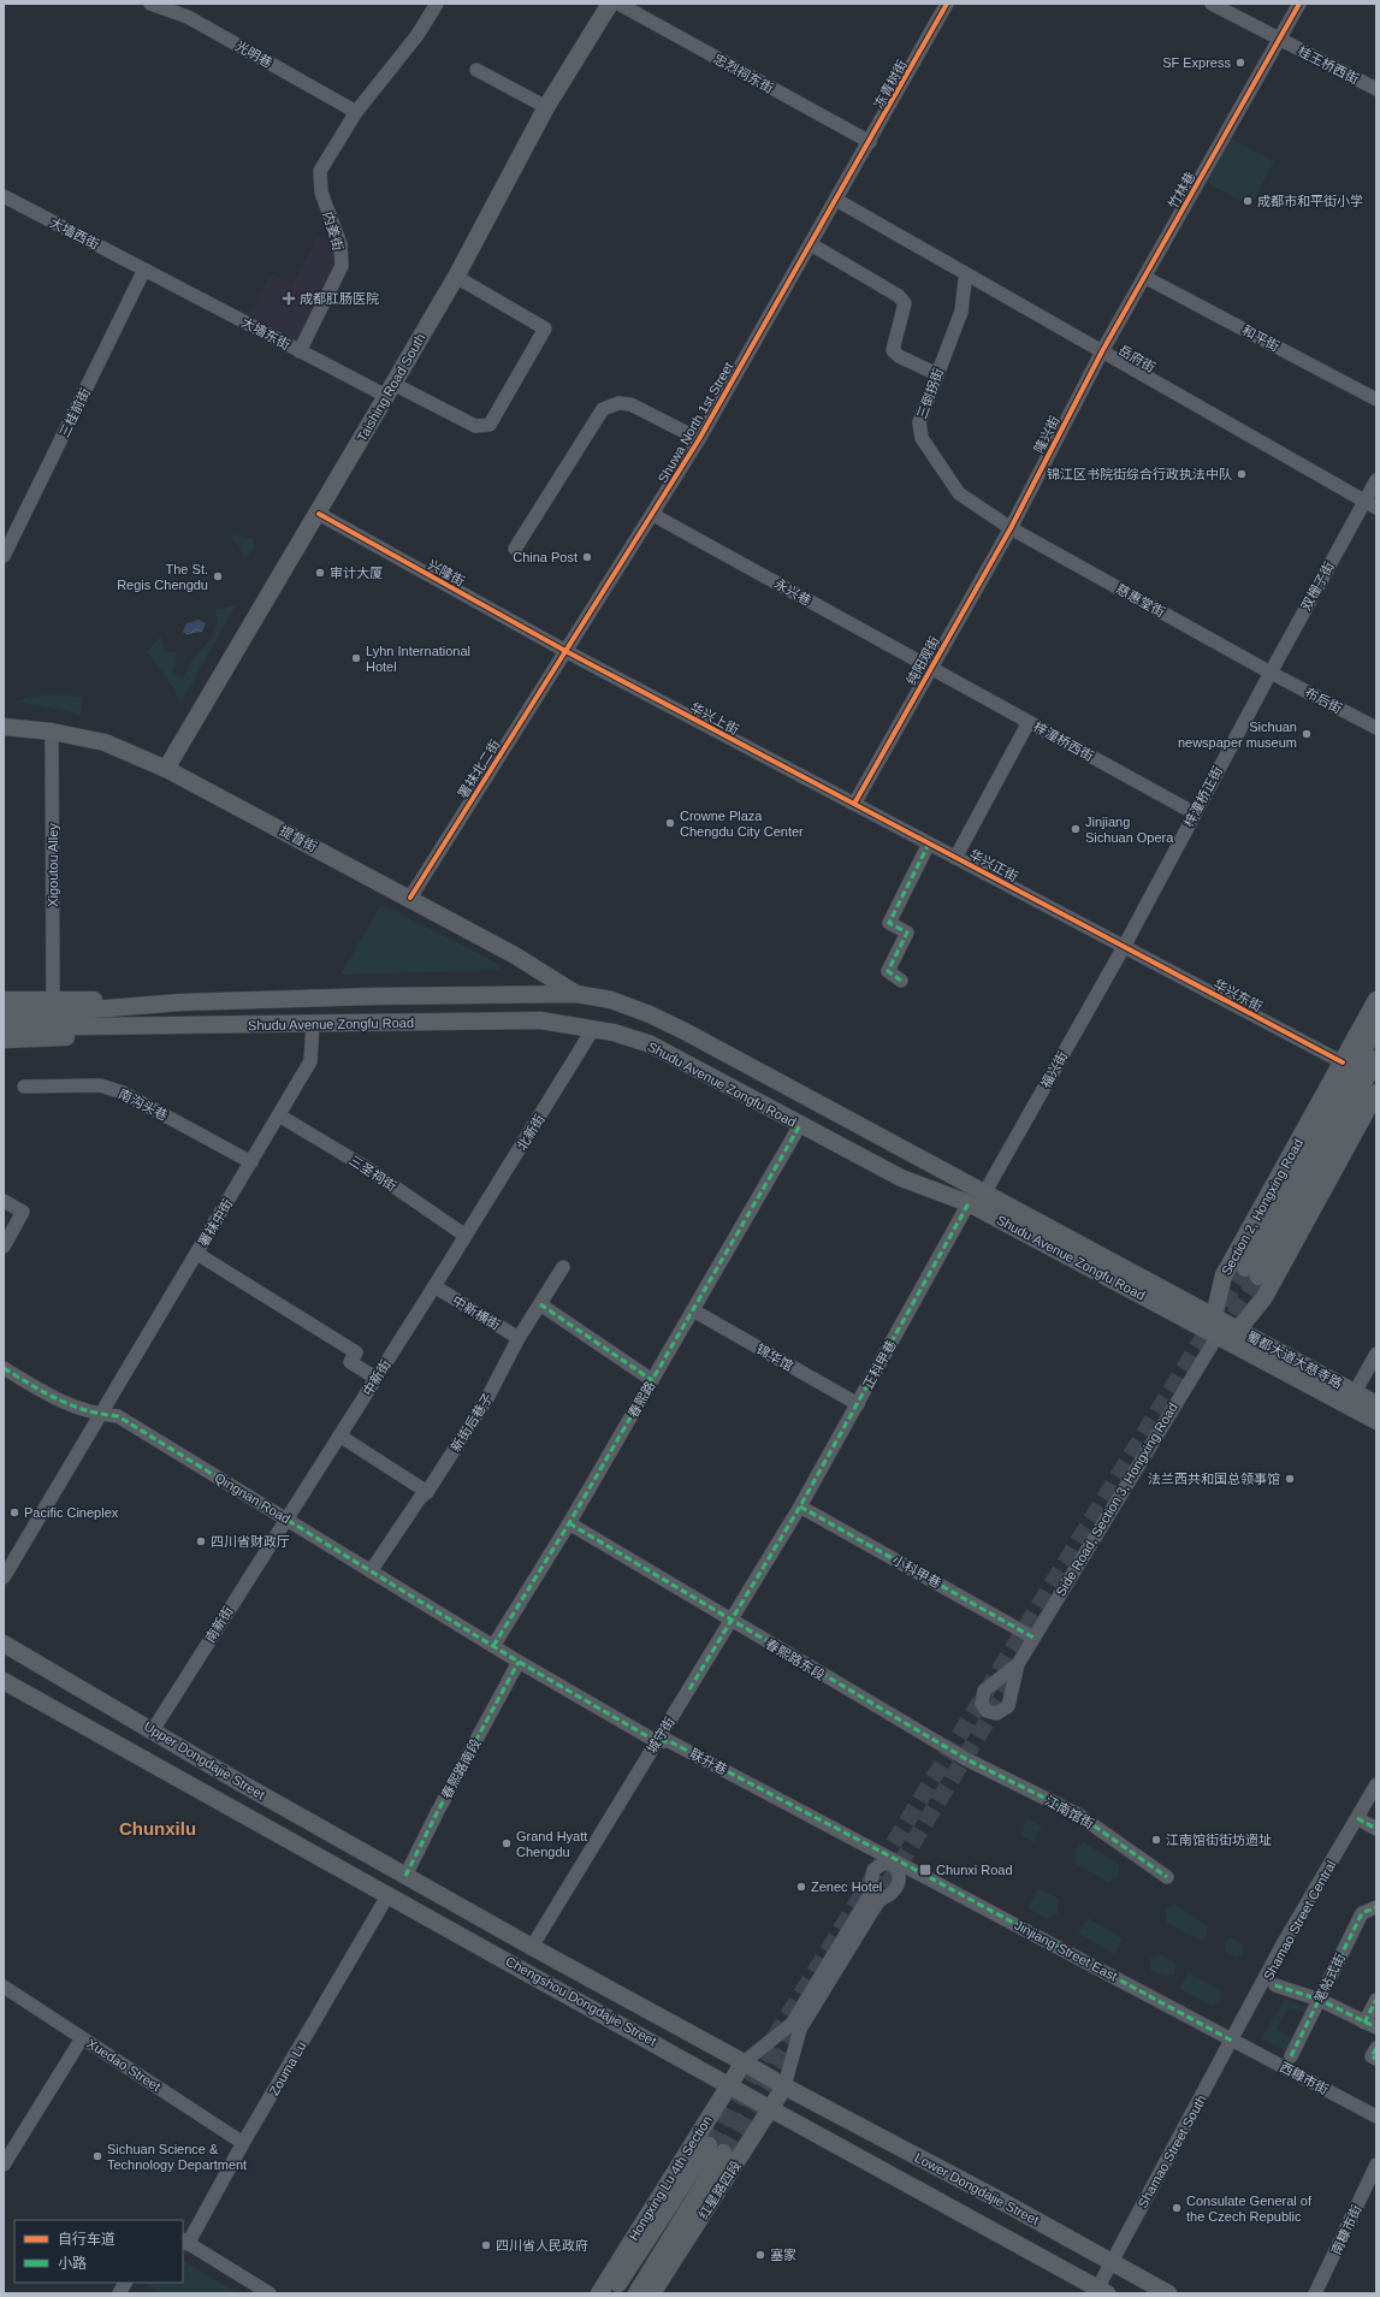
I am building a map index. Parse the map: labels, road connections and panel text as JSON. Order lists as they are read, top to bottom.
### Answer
{
  "streets": {
    "main road": [
      "Taishing Road South",
      "提督街",
      "Shudu Avenue Zongfu Road",
      "Section 2, Hongxing Road",
      "蜀都大道大慈寺路",
      "Upper Dongdajie Street",
      "Chengshou Dongdajie Street",
      "Hongxing Lu 4th Section",
      "Lower Dongdajie Street",
      "红星路四段"
    ],
    "street": [
      "光明巷",
      "桂王桥西街",
      "忠烈祠东街",
      "冻青树街",
      "竹林巷",
      "内姜街",
      "大墙西街",
      "大墙东街",
      "和平街",
      "岳府街",
      "三倒拐街",
      "三桂前街",
      "Shuwa North 1st Street",
      "隆兴街",
      "兴隆街",
      "双栅子街",
      "永兴巷",
      "慈惠堂街",
      "纯阳观街",
      "布后街",
      "华兴上街",
      "梓潼桥西街",
      "署袜北二街",
      "梓潼桥正街",
      "Xigoutou Alley",
      "华兴正街",
      "华兴东街",
      "福兴街",
      "南沟头巷",
      "北新街",
      "三圣祠街",
      "署袜中街",
      "中新横街",
      "锦华馆",
      "正科甲巷",
      "中新街",
      "春熙路",
      "新街后巷子",
      "Qingnan Road",
      "Side Road, Section 3, Hongxing Road",
      "小科甲巷",
      "南新街",
      "春熙路东段",
      "城守街",
      "联升巷",
      "春熙路南段",
      "江南馆街",
      "Shamao Street Central",
      "Jinjiang Street East",
      "笔帖式街",
      "Xuedao Street",
      "Zouma Lu",
      "西糠市街",
      "Shamao Street South",
      "南糠市街"
    ]
  },
  "crossings": [
    ["光明巷", "内姜街"],
    ["桂王桥西街", "竹林巷"],
    ["忠烈祠东街", "冻青树街"],
    ["冻青树街", "岳府街"],
    ["冻青树街", "Shuwa North 1st Street"],
    ["竹林巷", "和平街"],
    ["竹林巷", "岳府街"],
    ["竹林巷", "隆兴街"],
    ["内姜街", "大墙东街"],
    ["大墙西街", "大墙东街"],
    ["大墙西街", "三桂前街"],
    ["大墙东街", "Taishing Road South"],
    ["大墙东街", "三桂前街"],
    ["岳府街", "Shuwa North 1st Street"],
    ["岳府街", "隆兴街"],
    ["岳府街", "双栅子街"],
    ["Taishing Road South", "兴隆街"],
    ["Taishing Road South", "提督街"],
    ["三倒拐街", "隆兴街"],
    ["三倒拐街", "慈惠堂街"],
    ["三倒拐街", "纯阳观街"],
    ["Shuwa North 1st Street", "兴隆街"],
    ["Shuwa North 1st Street", "永兴巷"],
    ["Shuwa North 1st Street", "华兴上街"],
    ["Shuwa North 1st Street", "署袜北二街"],
    ["隆兴街", "慈惠堂街"],
    ["隆兴街", "纯阳观街"],
    ["兴隆街", "华兴上街"],
    ["兴隆街", "署袜北二街"],
    ["双栅子街", "慈惠堂街"],
    ["双栅子街", "布后街"],
    ["双栅子街", "梓潼桥正街"],
    ["永兴巷", "纯阳观街"],
    ["永兴巷", "梓潼桥西街"],
    ["慈惠堂街", "纯阳观街"],
    ["慈惠堂街", "布后街"],
    ["慈惠堂街", "梓潼桥正街"],
    ["纯阳观街", "华兴上街"],
    ["纯阳观街", "梓潼桥西街"],
    ["纯阳观街", "华兴正街"],
    ["布后街", "梓潼桥正街"],
    ["华兴上街", "署袜北二街"],
    ["华兴上街", "华兴正街"],
    ["梓潼桥西街", "梓潼桥正街"],
    ["署袜北二街", "提督街"],
    ["梓潼桥正街", "华兴正街"],
    ["梓潼桥正街", "华兴东街"],
    ["梓潼桥正街", "福兴街"],
    ["提督街", "Xigoutou Alley"],
    ["提督街", "Shudu Avenue Zongfu Road"],
    ["Xigoutou Alley", "Shudu Avenue Zongfu Road"],
    ["华兴正街", "华兴东街"],
    ["华兴正街", "福兴街"],
    ["华兴东街", "福兴街"],
    ["华兴东街", "Section 2, Hongxing Road"],
    ["Shudu Avenue Zongfu Road", "福兴街"],
    ["Shudu Avenue Zongfu Road", "北新街"],
    ["Shudu Avenue Zongfu Road", "Section 2, Hongxing Road"],
    ["Shudu Avenue Zongfu Road", "署袜中街"],
    ["Shudu Avenue Zongfu Road", "蜀都大道大慈寺路"],
    ["Shudu Avenue Zongfu Road", "正科甲巷"],
    ["Shudu Avenue Zongfu Road", "春熙路"],
    ["Shudu Avenue Zongfu Road", "Side Road, Section 3, Hongxing Road"],
    ["南沟头巷", "署袜中街"],
    ["北新街", "三圣祠街"],
    ["北新街", "中新街"],
    ["三圣祠街", "署袜中街"],
    ["三圣祠街", "中新街"],
    ["Section 2, Hongxing Road", "蜀都大道大慈寺路"],
    ["Section 2, Hongxing Road", "Side Road, Section 3, Hongxing Road"],
    ["署袜中街", "Qingnan Road"],
    ["中新横街", "中新街"],
    ["中新横街", "新街后巷子"],
    ["锦华馆", "正科甲巷"],
    ["锦华馆", "春熙路"],
    ["蜀都大道大慈寺路", "Side Road, Section 3, Hongxing Road"],
    ["正科甲巷", "小科甲巷"],
    ["正科甲巷", "城守街"],
    ["中新街", "Qingnan Road"],
    ["中新街", "南新街"],
    ["春熙路", "Qingnan Road"],
    ["春熙路", "春熙路东段"],
    ["新街后巷子", "Qingnan Road"],
    ["Qingnan Road", "南新街"],
    ["Side Road, Section 3, Hongxing Road", "小科甲巷"],
    ["南新街", "Upper Dongdajie Street"],
    ["春熙路东段", "城守街"],
    ["春熙路东段", "江南馆街"],
    ["城守街", "联升巷"],
    ["城守街", "Chengshou Dongdajie Street"],
    ["Upper Dongdajie Street", "春熙路南段"],
    ["Upper Dongdajie Street", "Chengshou Dongdajie Street"],
    ["Upper Dongdajie Street", "Zouma Lu"],
    ["联升巷", "春熙路南段"],
    ["联升巷", "Jinjiang Street East"],
    ["春熙路南段", "Chengshou Dongdajie Street"],
    ["Shamao Street Central", "Jinjiang Street East"],
    ["Shamao Street Central", "西糠市街"],
    ["Shamao Street Central", "Shamao Street South"],
    ["Jinjiang Street East", "西糠市街"],
    ["Jinjiang Street East", "Shamao Street South"],
    ["Chengshou Dongdajie Street", "Zouma Lu"],
    ["Chengshou Dongdajie Street", "Hongxing Lu 4th Section"],
    ["Chengshou Dongdajie Street", "Lower Dongdajie Street"],
    ["Chengshou Dongdajie Street", "红星路四段"],
    ["Xuedao Street", "Zouma Lu"],
    ["西糠市街", "Shamao Street South"],
    ["Shamao Street South", "Lower Dongdajie Street"],
    ["Lower Dongdajie Street", "红星路四段"]
  ],
  "districts": ["Chunxilu"],
  "places": {
    "other": [
      "SF Express",
      "成都市和平街小学",
      "锦江区书院街综合行政执法中队",
      "China Post",
      "审计大厦",
      "The St. Regis Chengdu",
      "Lyhn International Hotel",
      "Sichuan newspaper museum",
      "Crowne Plaza Chengdu City Center",
      "Jinjiang Sichuan Opera",
      "法兰西共和国总领事馆",
      "Pacific Cineplex",
      "四川省财政厅",
      "江南馆街街坊遗址",
      "Grand Hyatt Chengdu",
      "Zenec Hotel",
      "Sichuan Science & Technology Department",
      "Consulate General of the Czech Republic",
      "四川省人民政府",
      "塞家"
    ],
    "health": ["成都肛肠医院"],
    "transit": ["Chunxi Road"]
  },
  "legend": ["自行车道", "小路"]
}
